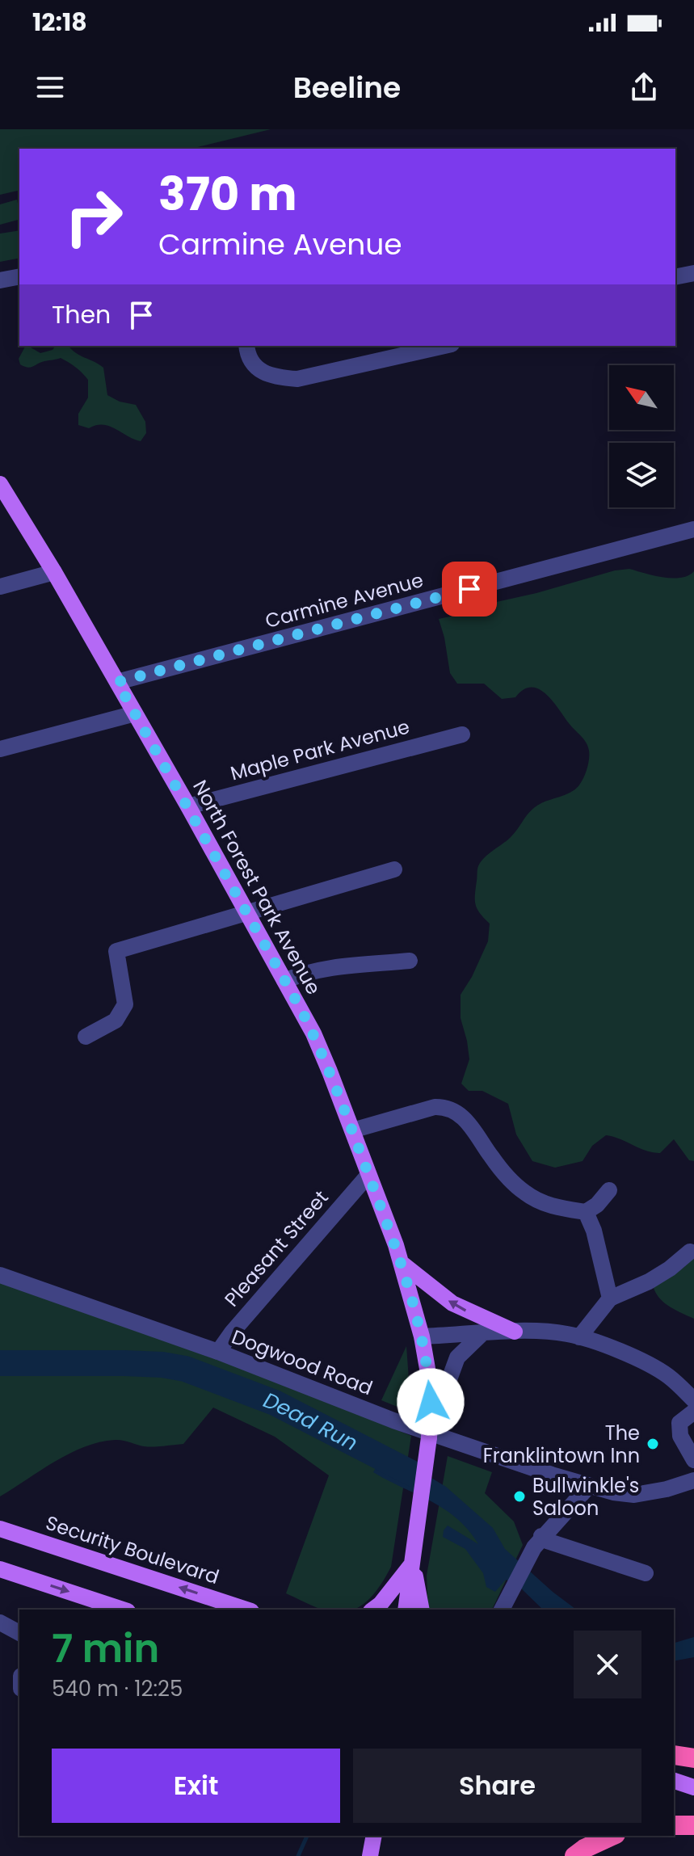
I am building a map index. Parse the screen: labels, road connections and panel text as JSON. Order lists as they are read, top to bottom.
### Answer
{
  "streets": {
    "main road": ["North Forest Park Avenue", "Security Boulevard"],
    "street": [
      "Carmine Avenue",
      "Maple Park Avenue",
      "Pleasant Street",
      "Dogwood Road"
    ]
  },
  "crossings": [
    ["Carmine Avenue", "North Forest Park Avenue"],
    ["Maple Park Avenue", "North Forest Park Avenue"],
    ["North Forest Park Avenue", "Pleasant Street"],
    ["Pleasant Street", "Dogwood Road"]
  ],
  "water": ["Dead Run"],
  "places": ["The Franklintown Inn", "Bullwinkle's Saloon"],
  "north": "top left",
  "page": {
    "status": "12:18",
    "header": "Beeline",
    "turn": ["370 m", "Carmine Avenue"],
    "then": "Then",
    "heading": ["7 min", "540 m · 12:25"],
    "buttons": ["Exit", "Share"]
  }
}
